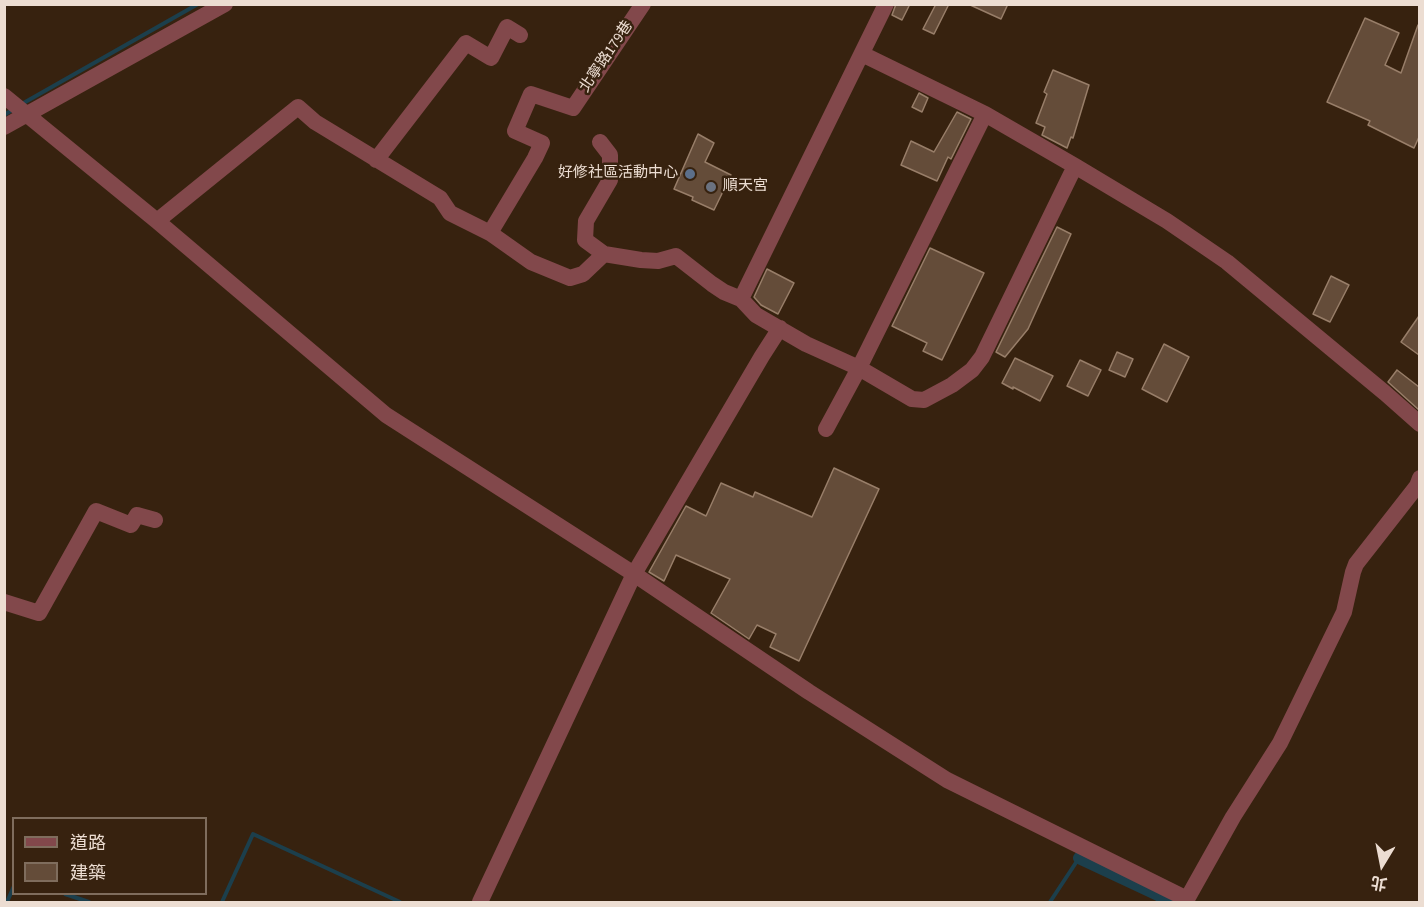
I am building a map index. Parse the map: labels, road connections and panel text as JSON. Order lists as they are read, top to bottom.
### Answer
{
  "streets": {
    "street": ["北寧路179巷"]
  },
  "places": ["好修社區活動中心", "順天宮"],
  "legend": ["道路", "建築"],
  "north": "bottom"
}
